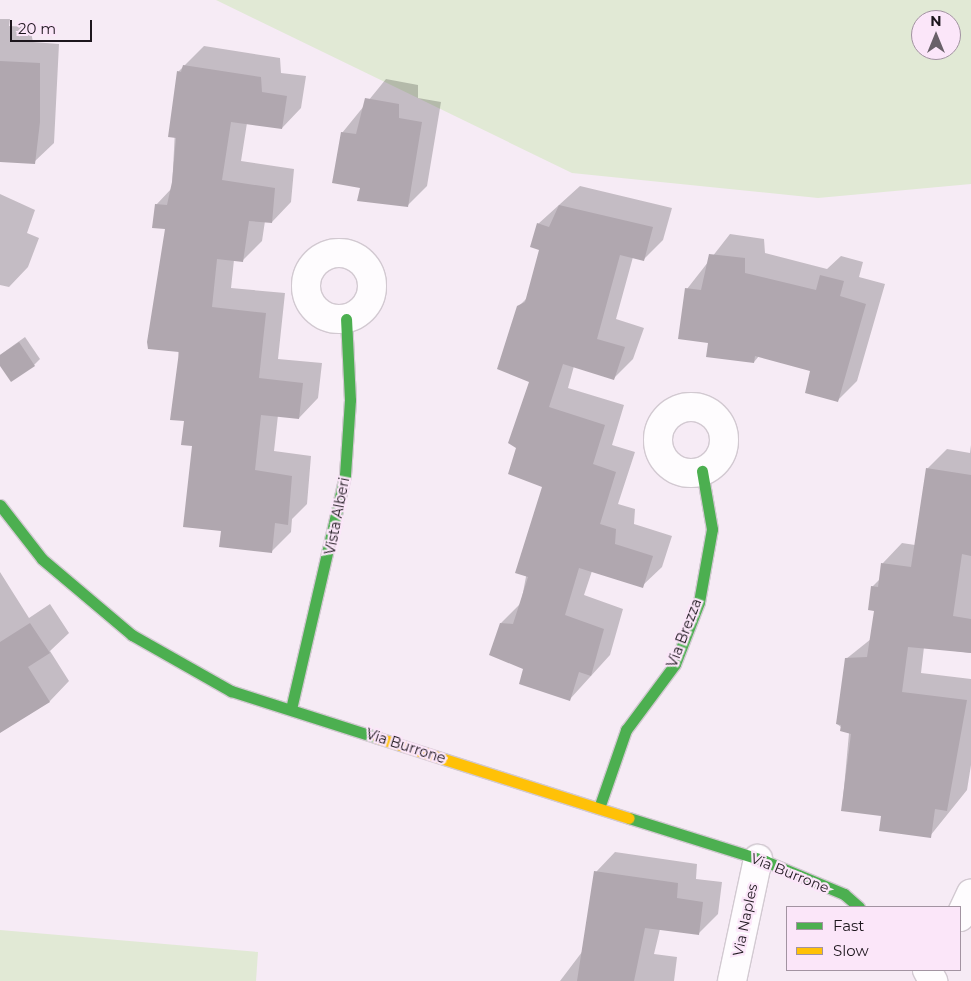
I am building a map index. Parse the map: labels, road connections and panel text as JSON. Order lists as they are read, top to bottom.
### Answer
{
  "streets": {
    "street": [
      "Vista Alberi",
      "Via Brezza",
      "Via Burrone",
      "Via Naples"
    ]
  },
  "crossings": [
    ["Vista Alberi", "Via Burrone"],
    ["Via Brezza", "Via Burrone"],
    ["Via Burrone", "Via Naples"]
  ],
  "legend": ["Fast", "Slow"],
  "scale_bar": "20 m",
  "north": "top"
}
